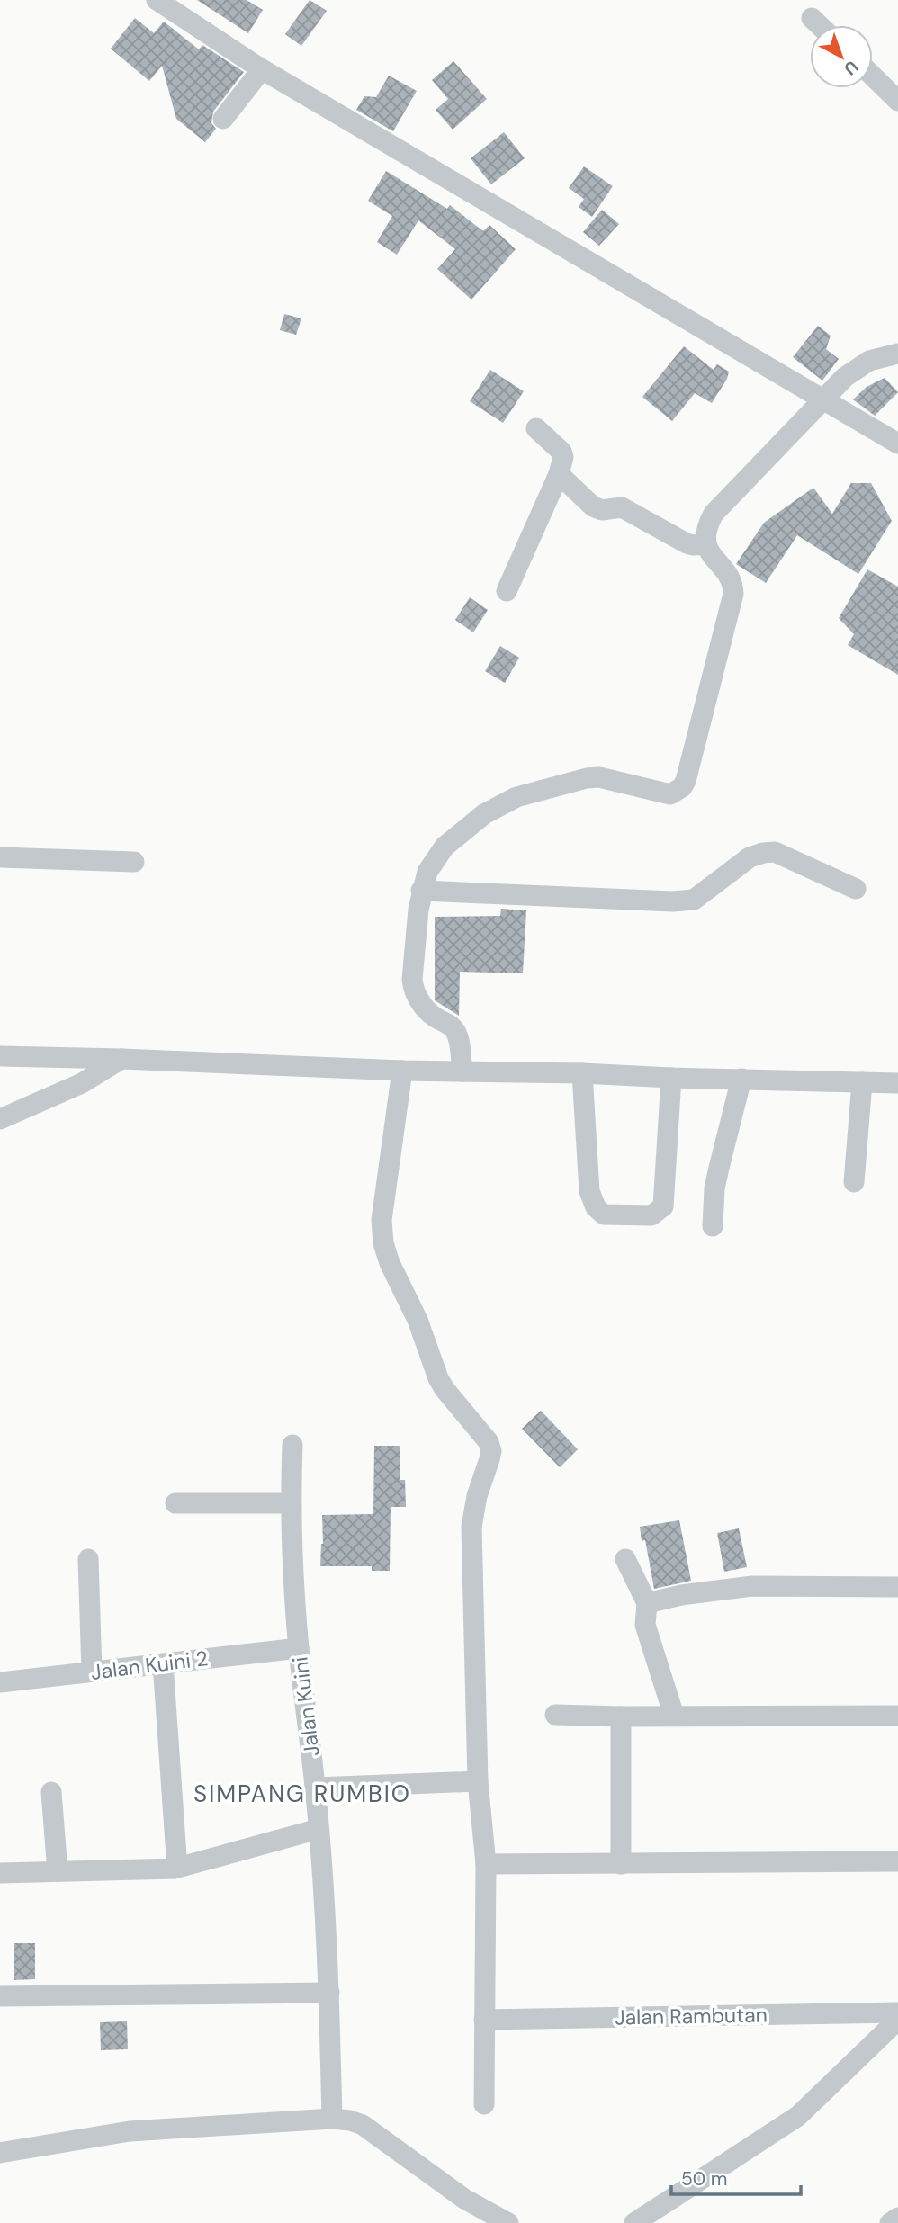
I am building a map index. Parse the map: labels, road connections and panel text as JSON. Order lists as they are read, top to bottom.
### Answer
{
  "streets": {
    "street": ["Jalan Kuini 2", "Jalan Kuini", "Jalan Rambutan"]
  },
  "crossings": [
    ["Jalan Kuini 2", "Jalan Kuini"]
  ],
  "districts": ["SIMPANG RUMBIO"],
  "scale_bar": "50 m",
  "north": "bottom right"
}
